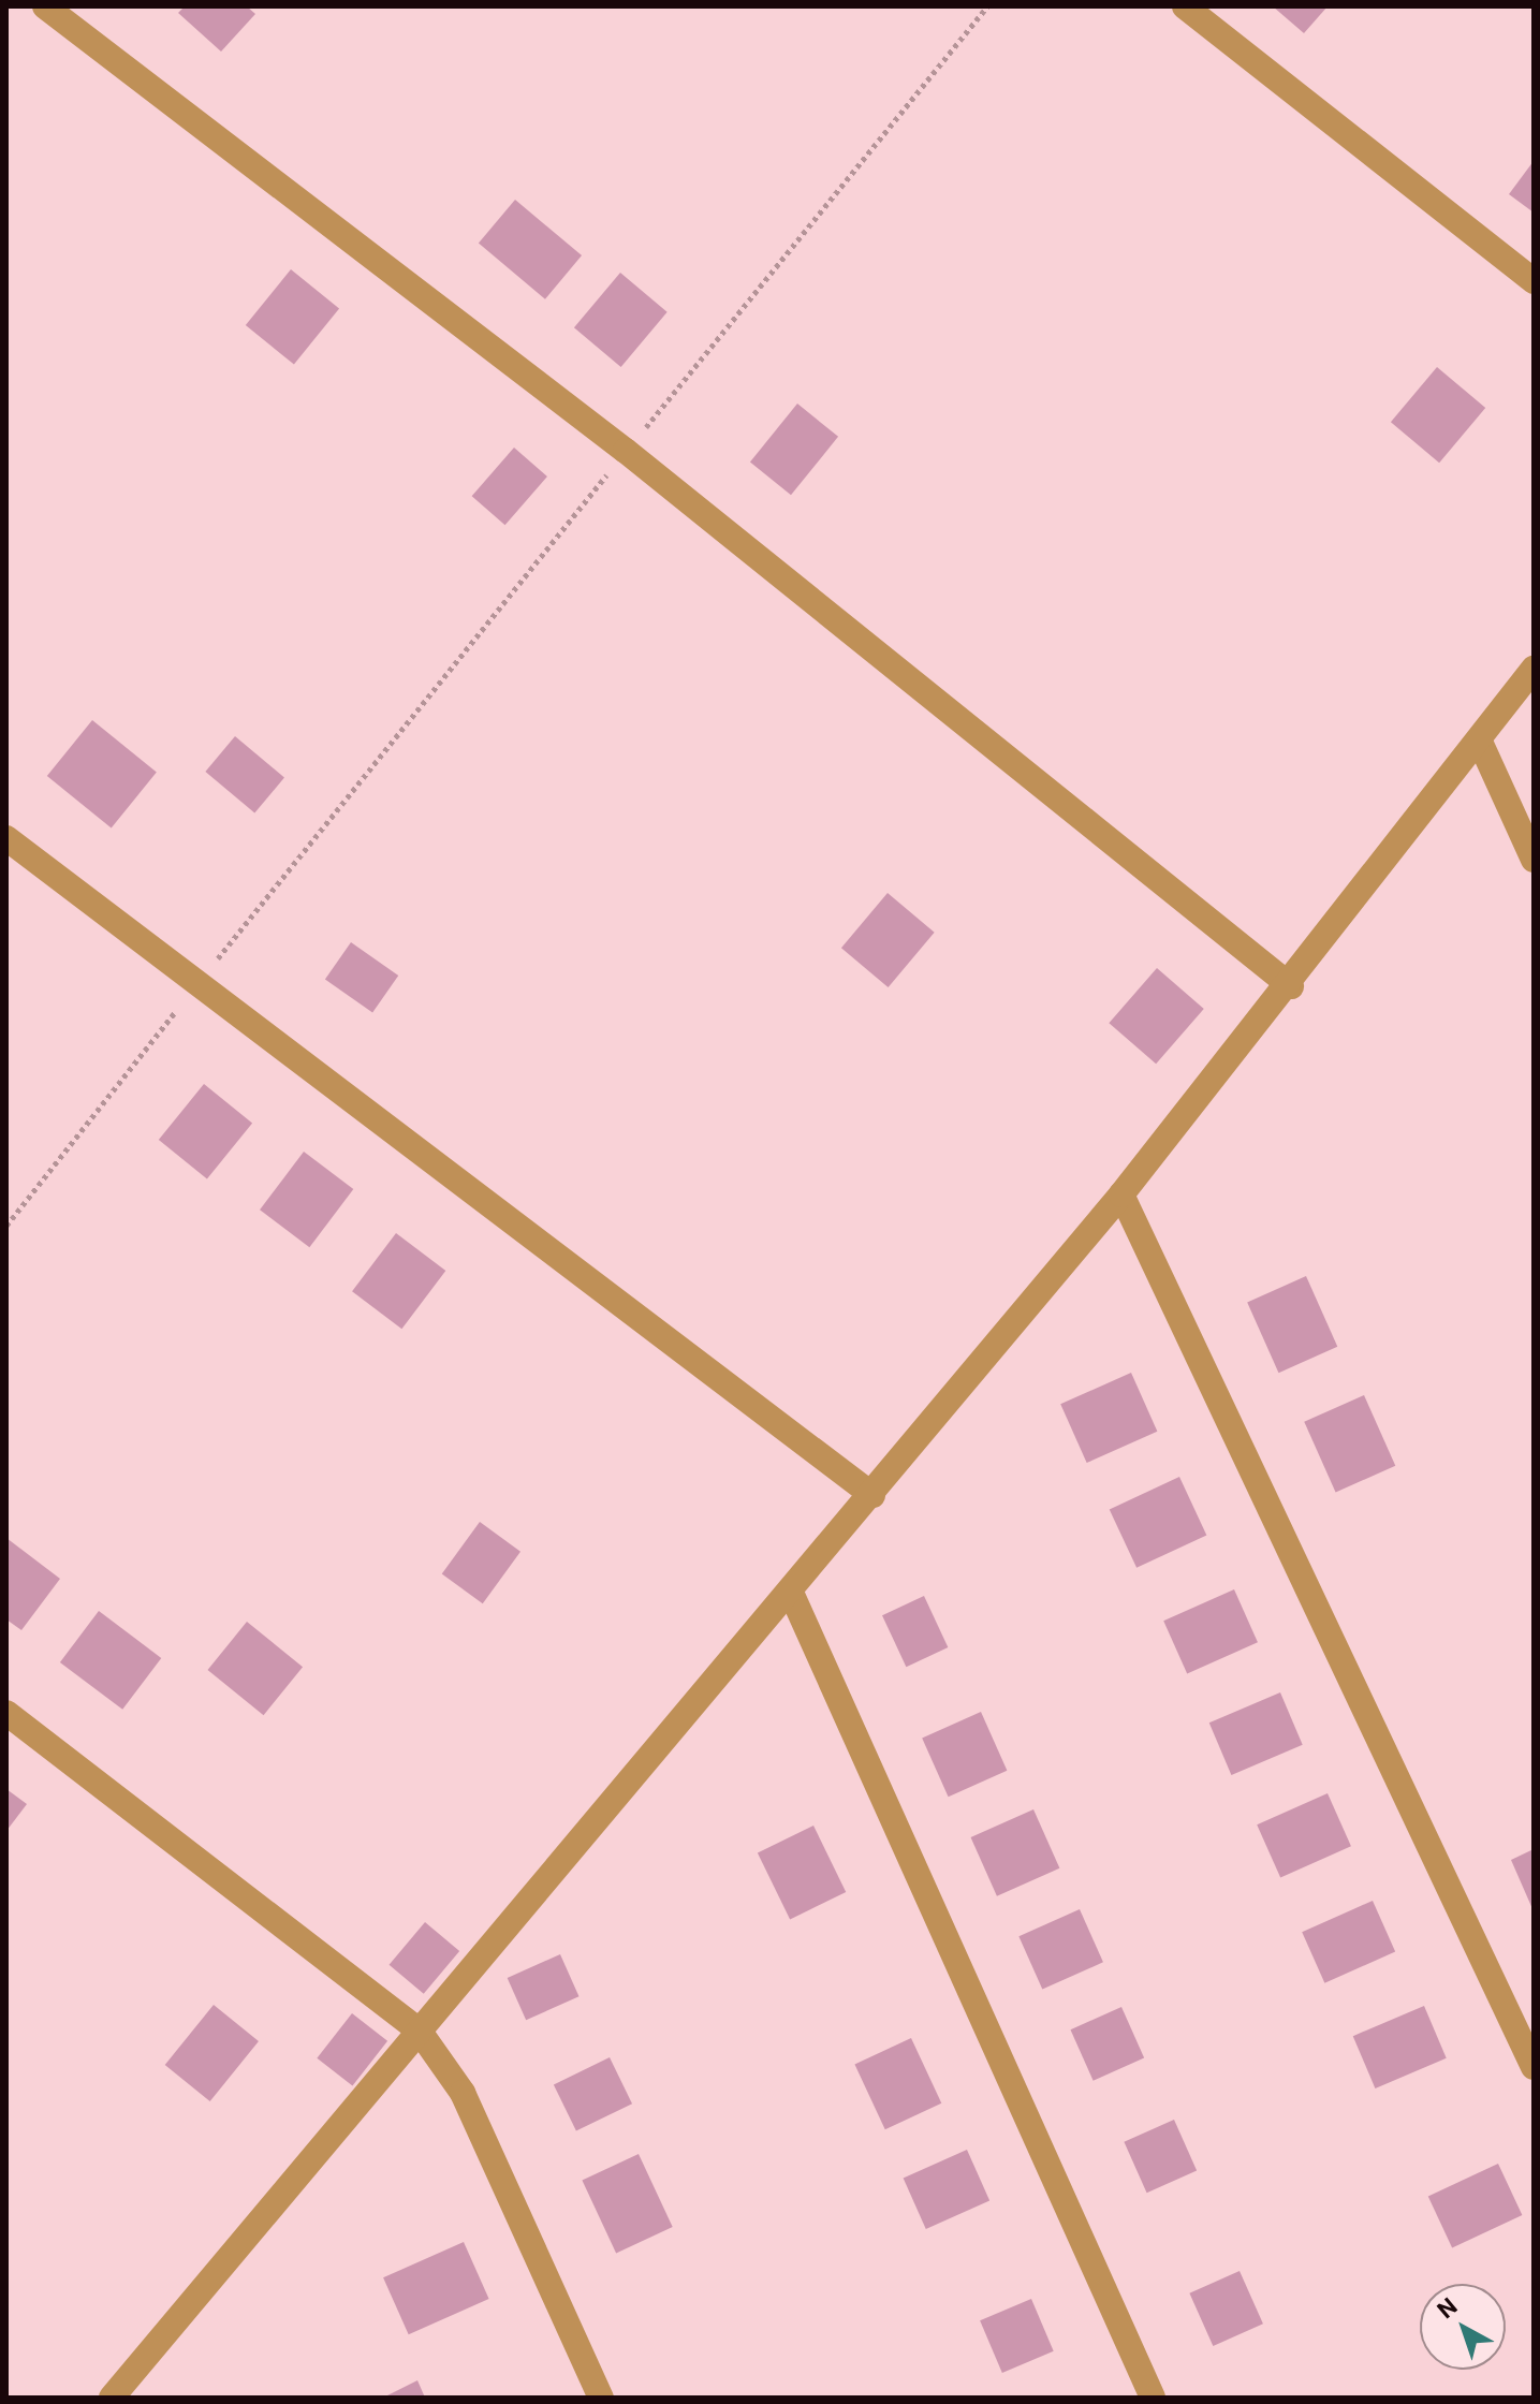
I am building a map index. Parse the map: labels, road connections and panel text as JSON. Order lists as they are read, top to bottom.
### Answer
{
  "north": "top left"
}
